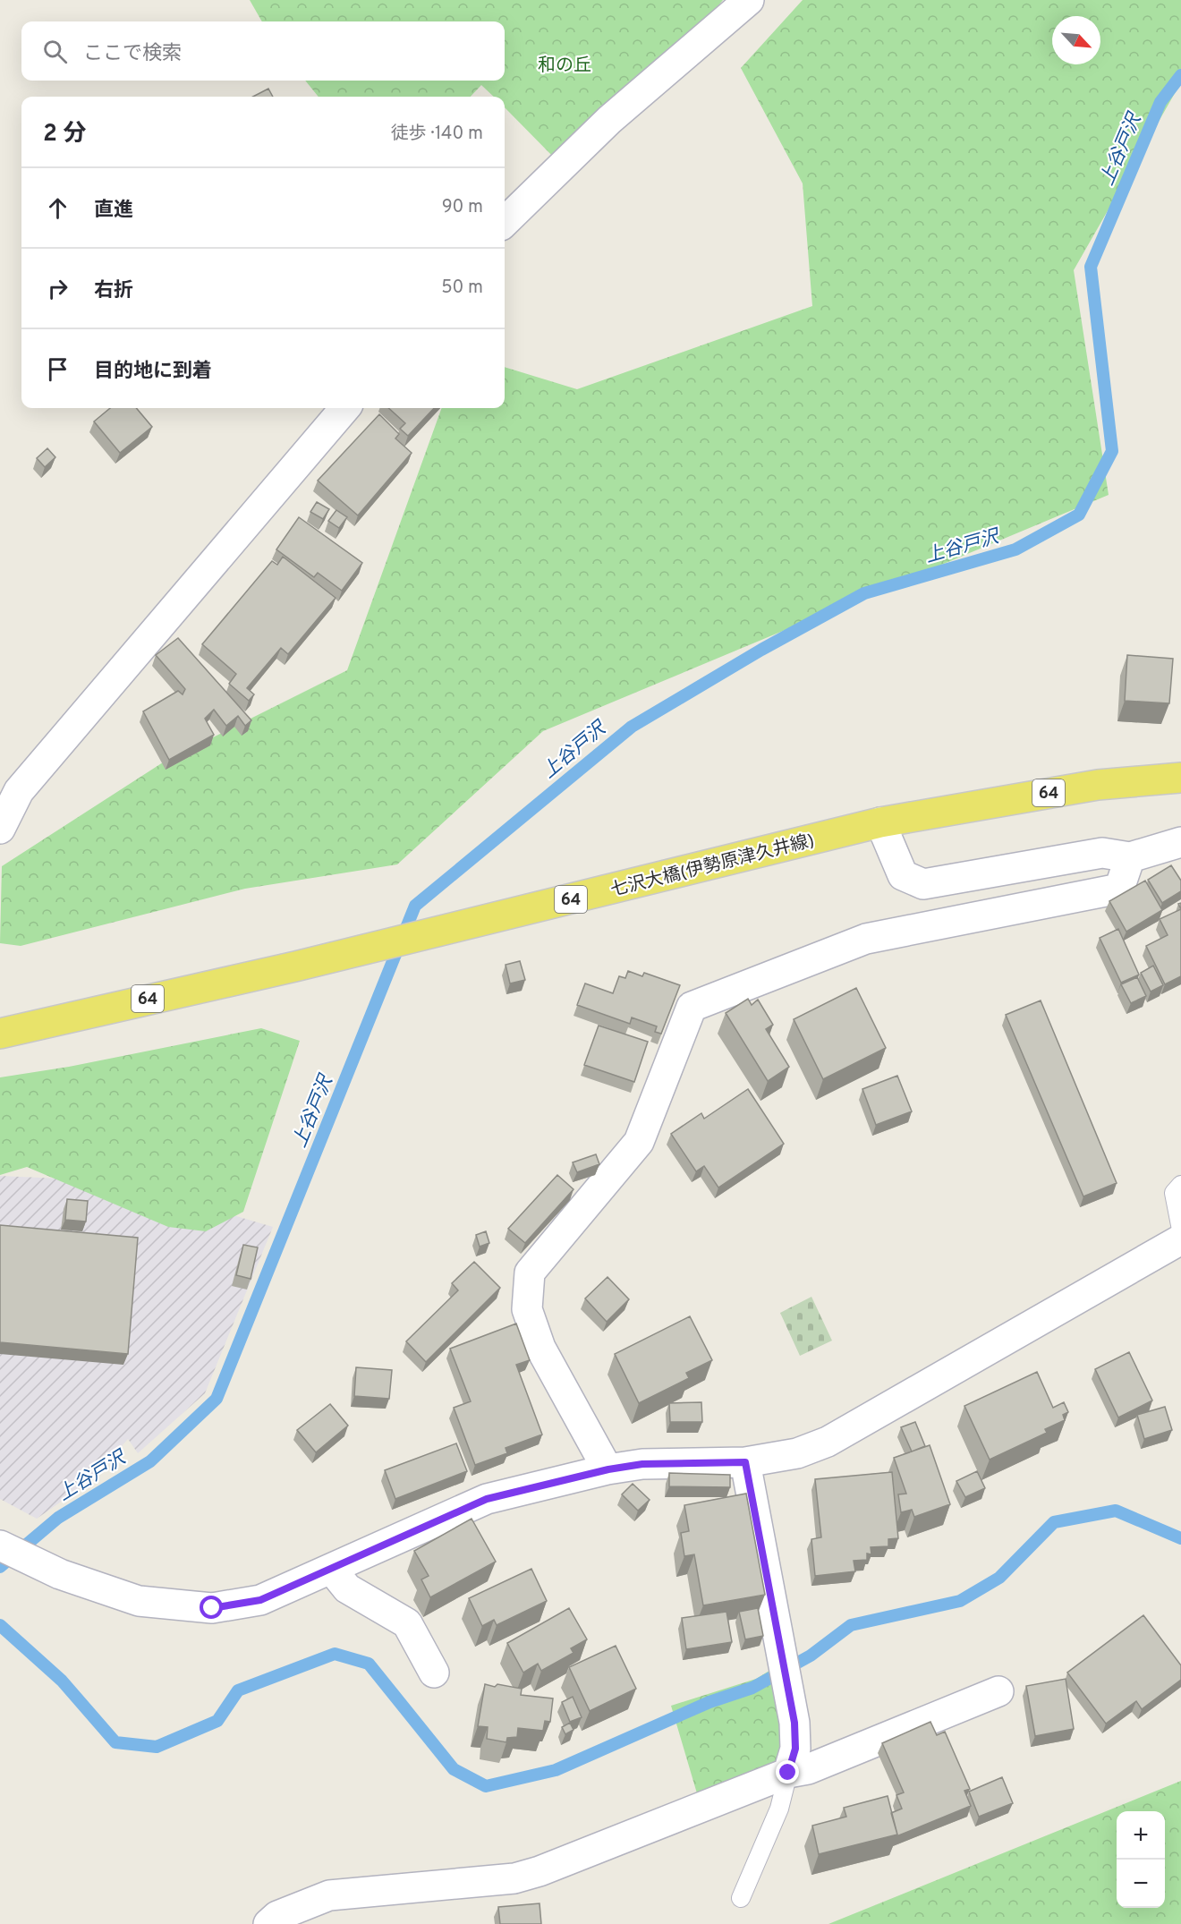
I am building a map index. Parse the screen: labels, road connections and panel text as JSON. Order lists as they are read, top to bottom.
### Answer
{
  "streets": {
    "main road": ["64", "七沢大橋(伊勢原津久井線)"]
  },
  "crossings": [
    ["64", "七沢大橋(伊勢原津久井線)"]
  ],
  "water": ["上谷戸沢"],
  "parks": ["和の丘"],
  "north": "bottom right",
  "page": {
    "search": "ここで検索",
    "heading": ["2 分", "徒歩 · 140 m"],
    "list": [
      ["直進", "90 m"],
      ["右折", "50 m"],
      "目的地に到着"
    ],
    "map_buttons": ["+", "−"]
  }
}
